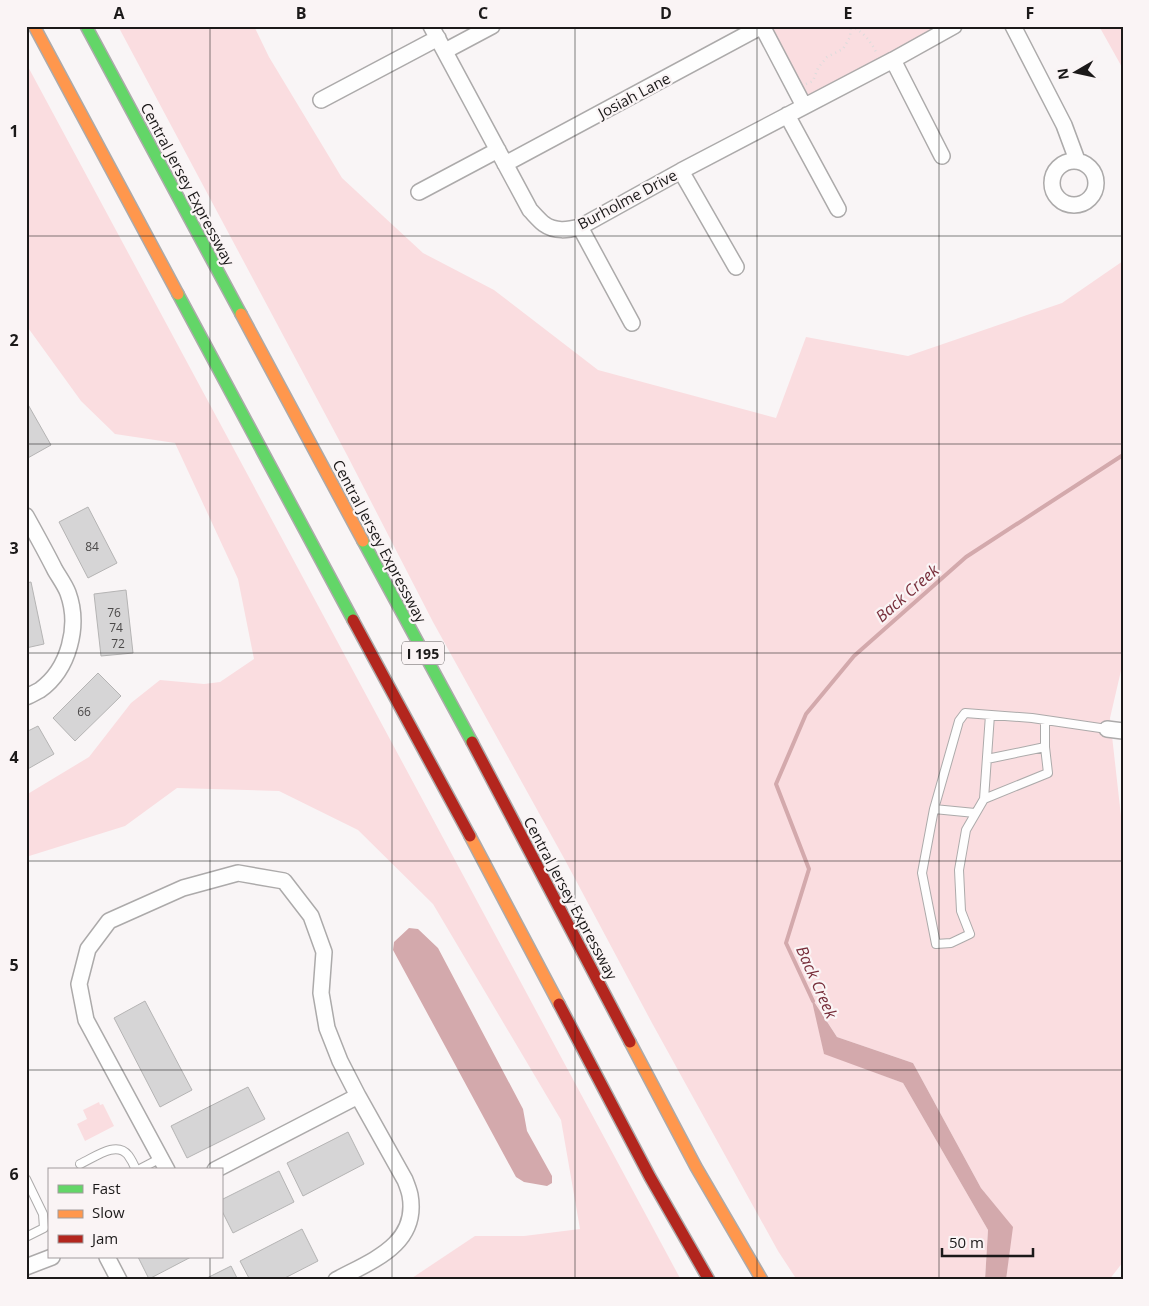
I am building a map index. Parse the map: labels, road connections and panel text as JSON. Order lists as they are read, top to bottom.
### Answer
{
  "streets": {
    "highway": ["Central Jersey Expressway", "I 195"],
    "street": ["Josiah Lane", "Burholme Drive"]
  },
  "crossings": [
    ["Josiah Lane", "Burholme Drive"]
  ],
  "water": ["Back Creek"],
  "house_numbers": [
    "84",
    "76",
    "74",
    "72",
    "66"
  ],
  "legend": ["Fast", "Slow", "Jam"],
  "scale_bar": "50 m",
  "north": "left",
  "grid": {
    "columns": [
      "A",
      "B",
      "C",
      "D",
      "E",
      "F"
    ],
    "rows": [
      "1",
      "2",
      "3",
      "4",
      "5",
      "6"
    ]
  }
}
